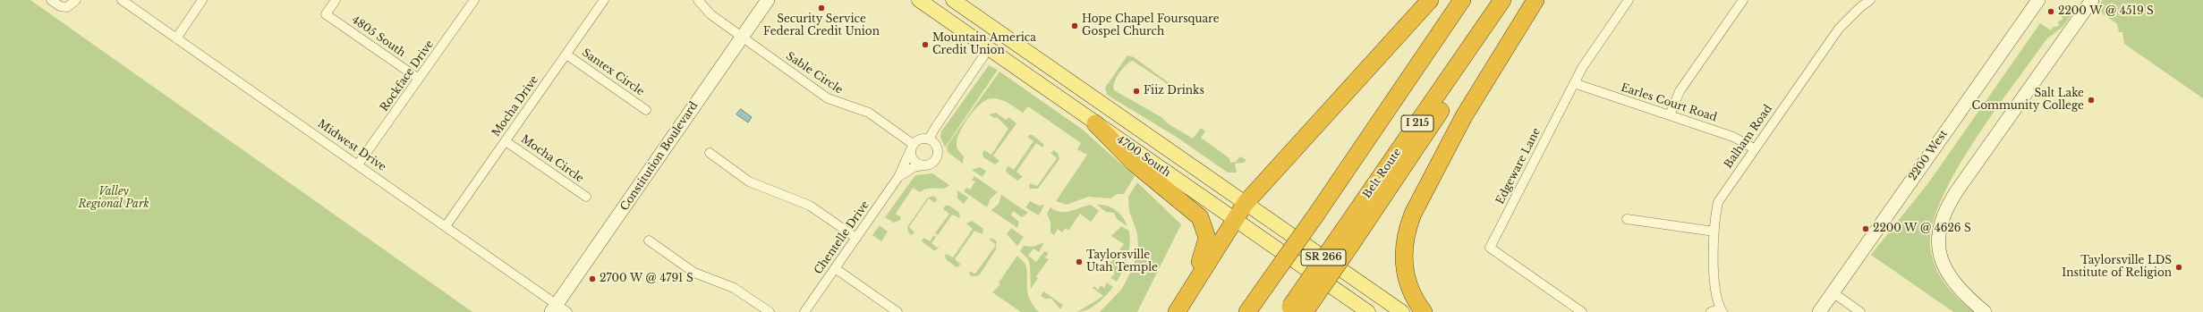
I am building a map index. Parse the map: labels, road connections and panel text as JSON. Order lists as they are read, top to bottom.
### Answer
{
  "streets": {
    "highway": ["I 215", "Belt Route"],
    "main road": ["4700 South", "SR 266"],
    "street": [
      "4805 South",
      "Santex Circle",
      "Sable Circle",
      "Rockface Drive",
      "Earles Court Road",
      "Mocha Drive",
      "Balham Road",
      "Midwest Drive",
      "2200 West",
      "Constitution Boulevard",
      "Mocha Circle",
      "Edgeware Lane",
      "Chentelle Drive"
    ]
  },
  "crossings": [
    ["4805 South", "Rockface Drive"],
    ["Santex Circle", "Mocha Drive"],
    ["Sable Circle", "Constitution Boulevard"],
    ["Sable Circle", "Chentelle Drive"],
    ["Rockface Drive", "Midwest Drive"],
    ["Earles Court Road", "Balham Road"],
    ["Earles Court Road", "Edgeware Lane"],
    ["Mocha Drive", "Midwest Drive"],
    ["Mocha Drive", "Mocha Circle"],
    ["Midwest Drive", "Constitution Boulevard"]
  ],
  "parks": ["Valley Regional Park"],
  "places": [
    "Security Service Federal Credit Union",
    "2200 W @ 4519 S",
    "Hope Chapel Foursquare Gospel Church",
    "Mountain America Credit Union",
    "Fiiz Drinks",
    "Salt Lake Community College",
    "2200 W @ 4626 S",
    "Taylorsville Utah Temple",
    "Taylorsville LDS Institute of Religion",
    "2700 W @ 4791 S"
  ]
}
